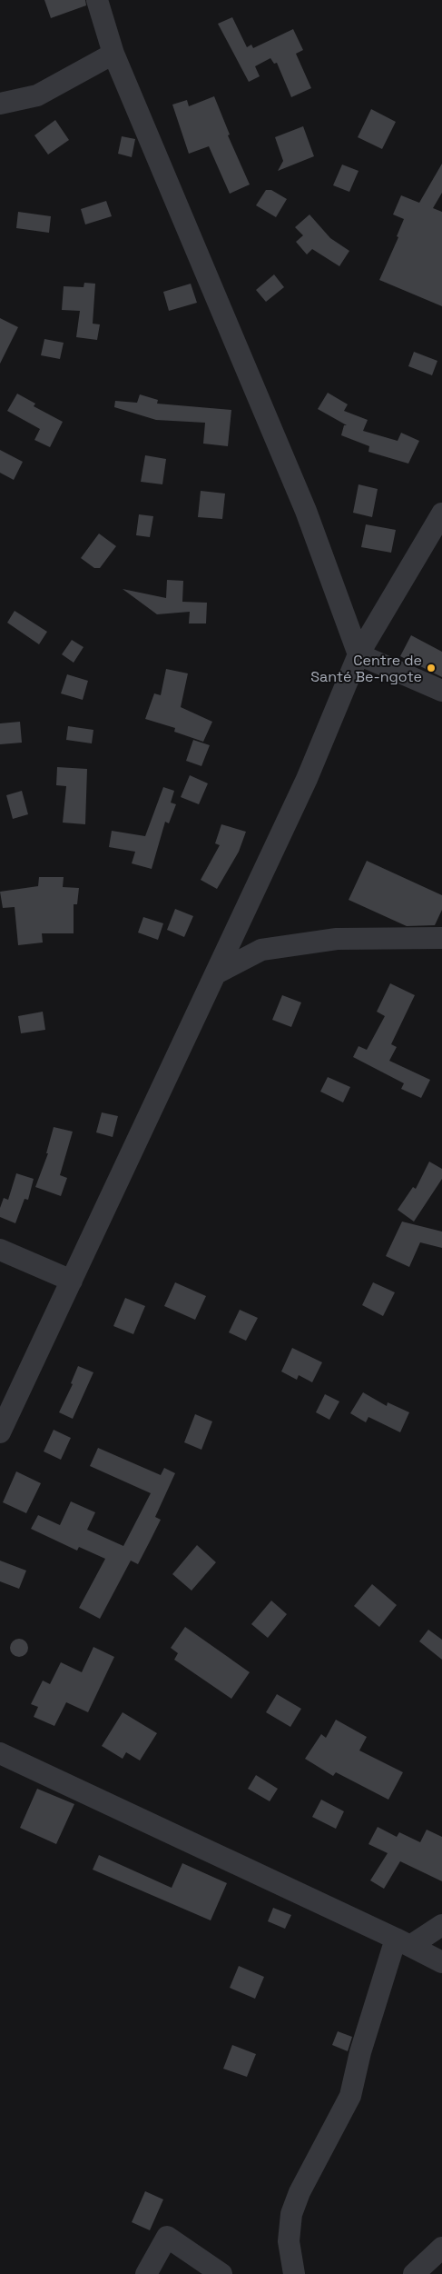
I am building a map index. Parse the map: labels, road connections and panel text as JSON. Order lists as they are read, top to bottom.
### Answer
{
  "places": ["Centre de Santé Be-ngote"]
}
